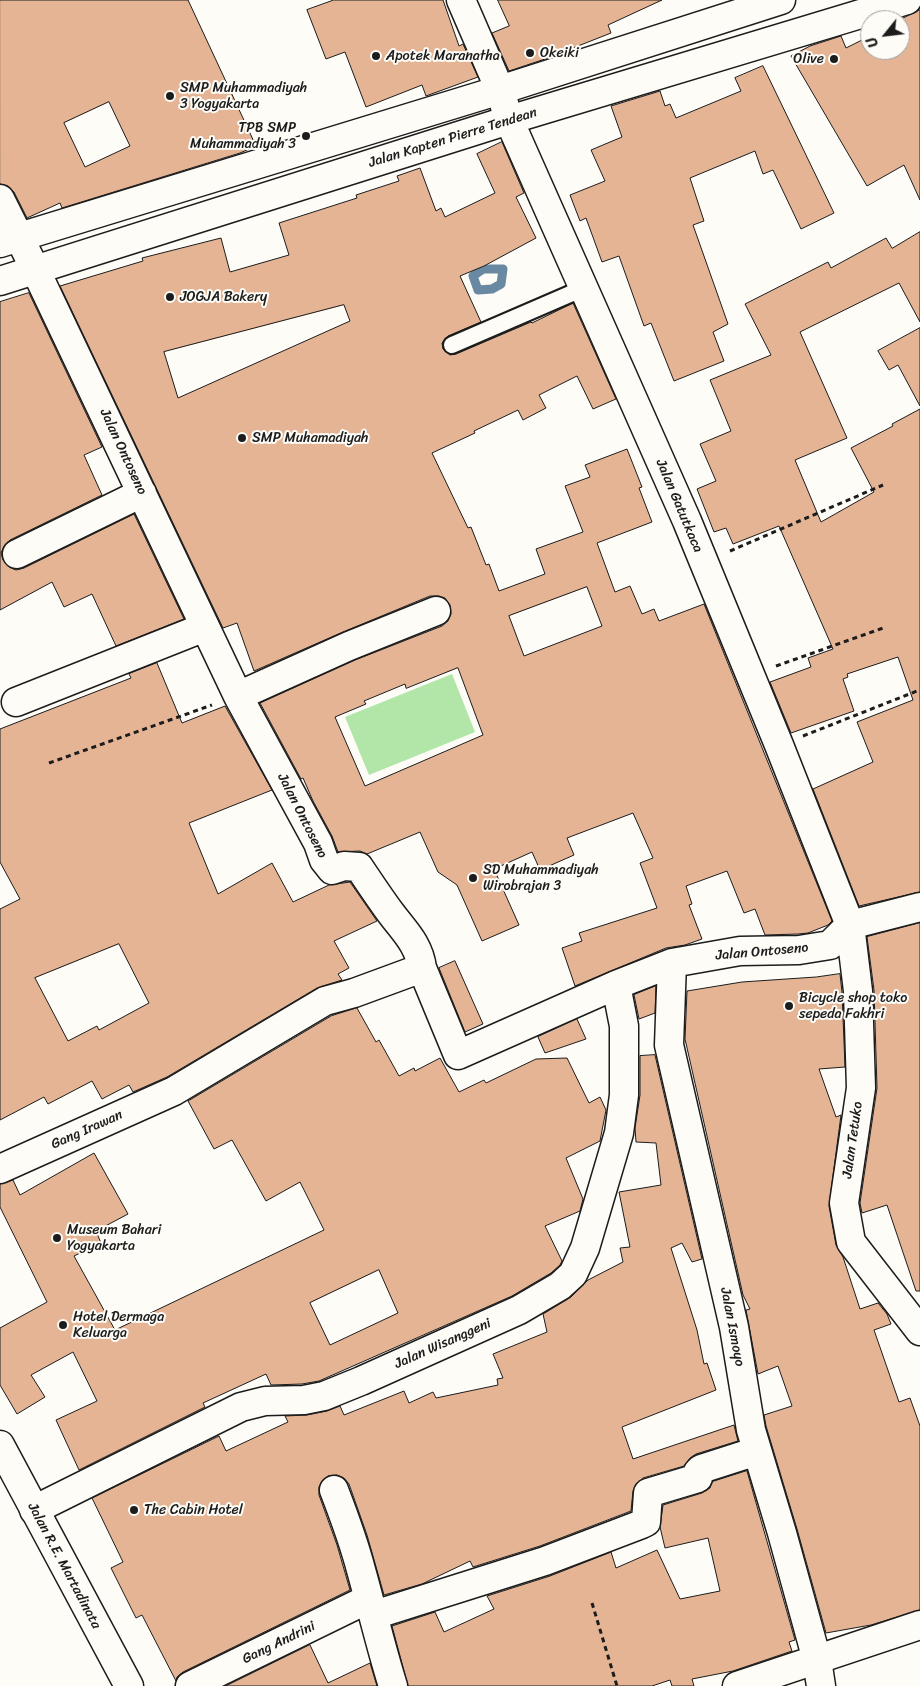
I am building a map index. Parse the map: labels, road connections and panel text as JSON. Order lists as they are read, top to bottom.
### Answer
{
  "streets": {
    "street": [
      "Jalan Kapten Pierre Tendean",
      "Jalan Ontoseno",
      "Jalan Gatutkaca",
      "Gang Irawan",
      "Jalan Tetuko",
      "Jalan Ismoyo",
      "Jalan Wisanggeni",
      "Jalan R.E. Martadinata",
      "Gang Andrini"
    ]
  },
  "crossings": [
    ["Jalan Kapten Pierre Tendean", "Jalan Ontoseno"],
    ["Jalan Kapten Pierre Tendean", "Jalan Gatutkaca"],
    ["Jalan Ontoseno", "Jalan Gatutkaca"],
    ["Jalan Ontoseno", "Gang Irawan"],
    ["Jalan Ontoseno", "Jalan Tetuko"],
    ["Jalan Ontoseno", "Jalan Ismoyo"],
    ["Jalan Ontoseno", "Jalan Wisanggeni"],
    ["Jalan Gatutkaca", "Jalan Tetuko"],
    ["Jalan Ismoyo", "Gang Andrini"],
    ["Jalan Wisanggeni", "Jalan R.E. Martadinata"]
  ],
  "places": [
    "Okeiki",
    "Apotek Maranatha",
    "Olive",
    "SMP Muhammadiyah 3 Yogyakarta",
    "TPB SMP Muhammadiyah 3",
    "JOGJA Bakery",
    "SMP Muhamadiyah",
    "SD Muhammadiyah Wirobrajan 3",
    "Bicycle shop toko sepeda Fakhri",
    "Museum Bahari Yogyakarta",
    "Hotel Dermaga Keluarga",
    "The Cabin Hotel"
  ],
  "north": "bottom left"
}
